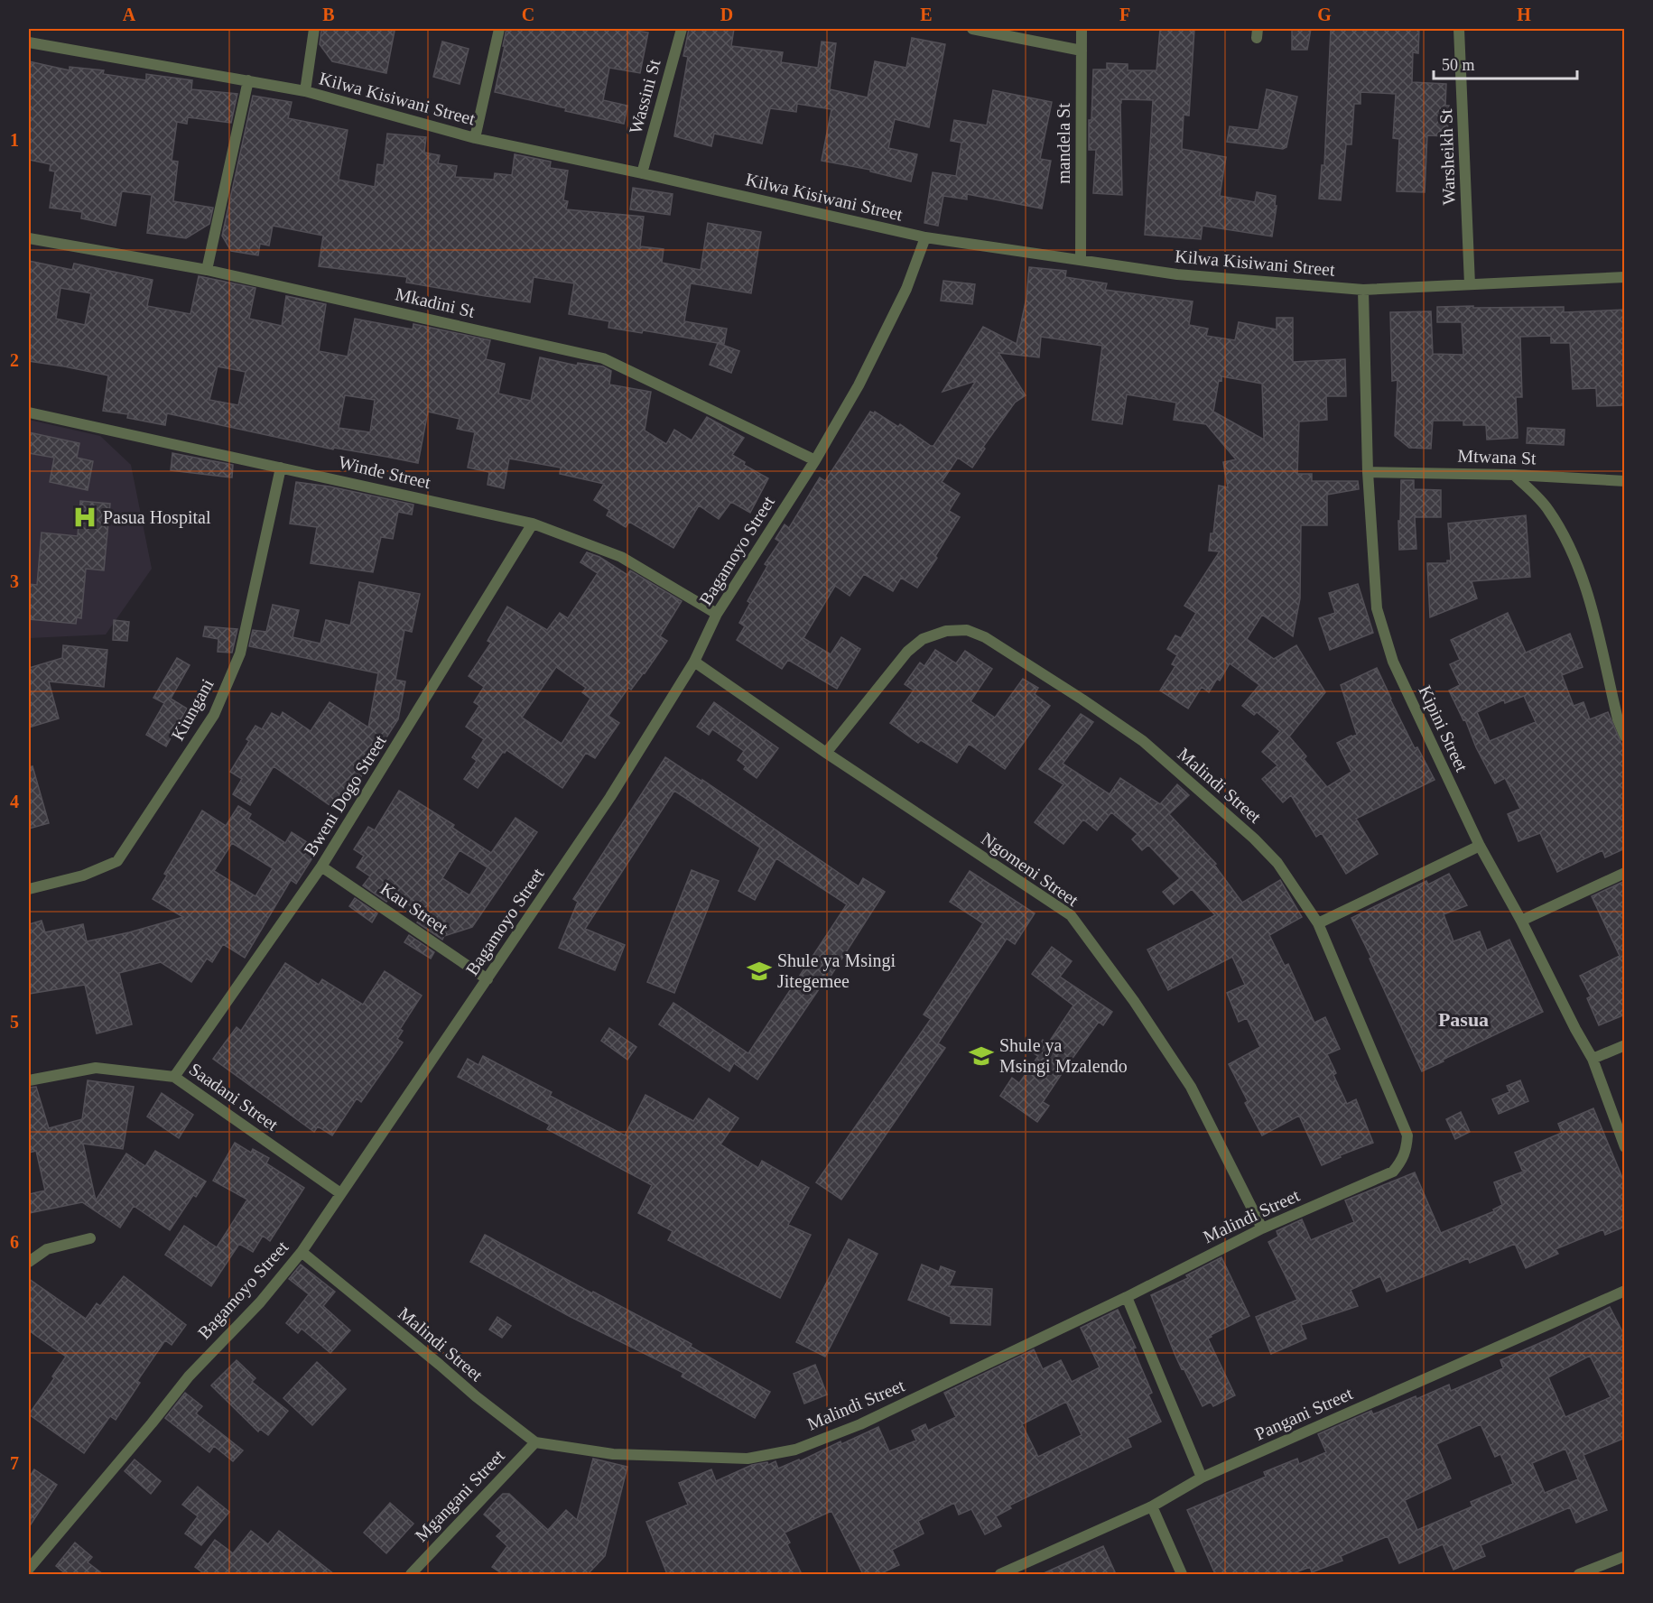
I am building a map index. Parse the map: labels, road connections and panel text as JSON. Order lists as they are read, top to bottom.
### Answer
{
  "streets": {
    "street": [
      "Wassini St",
      "Kilwa Kisiwani Street",
      "mandela St",
      "Warsheikh St",
      "Mkadini St",
      "Mtwana St",
      "Winde Street",
      "Bagamoyo Street",
      "Kiungani",
      "Kipini Street",
      "Malindi Street",
      "Bweni Dogo Street",
      "Ngomeni Street",
      "Kau Street",
      "Saadani Street",
      "Pangani Street",
      "Mgangani Street"
    ]
  },
  "crossings": [
    ["Wassini St", "Kilwa Kisiwani Street"],
    ["Kilwa Kisiwani Street", "mandela St"],
    ["Kilwa Kisiwani Street", "Warsheikh St"],
    ["Kilwa Kisiwani Street", "Bagamoyo Street"],
    ["Kilwa Kisiwani Street", "Kipini Street"],
    ["Mkadini St", "Bagamoyo Street"],
    ["Mtwana St", "Kipini Street"],
    ["Winde Street", "Bagamoyo Street"],
    ["Winde Street", "Kiungani"],
    ["Winde Street", "Bweni Dogo Street"],
    ["Bagamoyo Street", "Malindi Street"],
    ["Bagamoyo Street", "Ngomeni Street"],
    ["Bagamoyo Street", "Kau Street"],
    ["Bagamoyo Street", "Saadani Street"],
    ["Malindi Street", "Ngomeni Street"],
    ["Malindi Street", "Mgangani Street"],
    ["Bweni Dogo Street", "Kau Street"],
    ["Bweni Dogo Street", "Saadani Street"]
  ],
  "districts": ["Pasua"],
  "places": {
    "hospital": ["Pasua Hospital"],
    "school or university": ["Shule ya Msingi Jitegemee", "Shule ya Msingi Mzalendo"]
  },
  "scale_bar": "50 m",
  "grid": {
    "columns": [
      "A",
      "B",
      "C",
      "D",
      "E",
      "F",
      "G",
      "H"
    ],
    "rows": [
      "1",
      "2",
      "3",
      "4",
      "5",
      "6",
      "7"
    ]
  }
}
